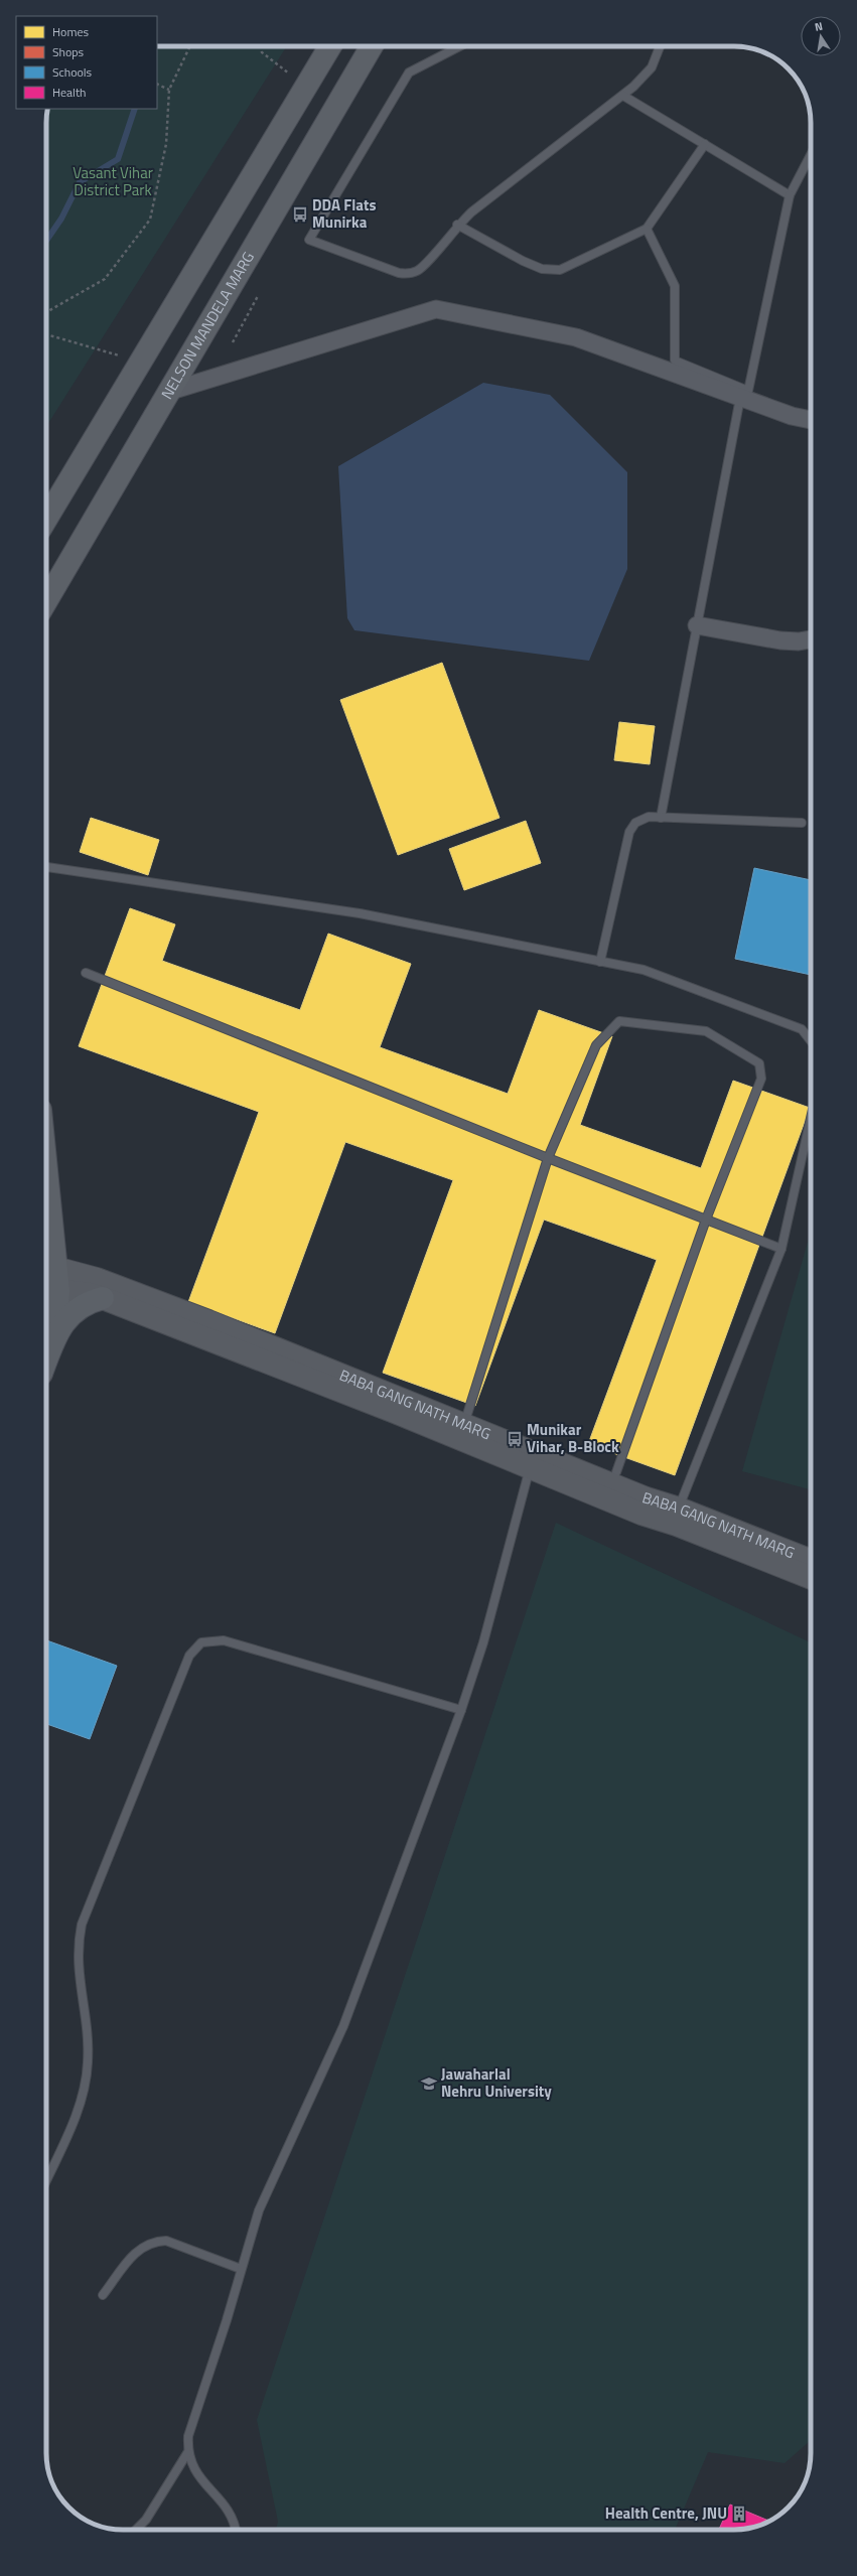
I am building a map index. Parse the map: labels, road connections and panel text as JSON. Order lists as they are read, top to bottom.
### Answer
{
  "streets": {
    "main road": ["NELSON MANDELA MARG"],
    "street": ["BABA GANG NATH MARG"]
  },
  "parks": ["Vasant Vihar District Park"],
  "places": {
    "bus stop": ["DDA Flats Munirka", "Munikar Vihar, B-Block"],
    "school or university": ["Jawaharlal Nehru University"],
    "building": ["Health Centre, JNU"]
  },
  "legend": [
    "Homes",
    "Shops",
    "Schools",
    "Health"
  ],
  "north": "top"
}
